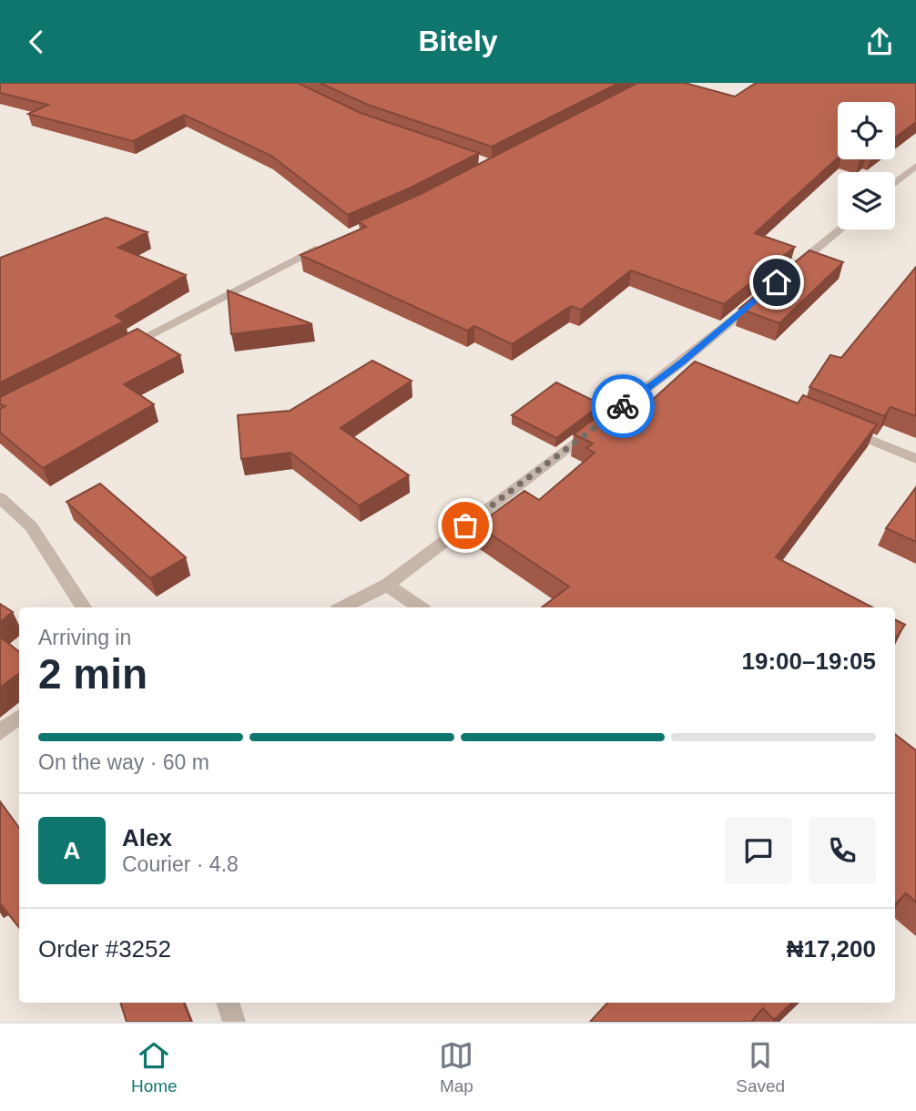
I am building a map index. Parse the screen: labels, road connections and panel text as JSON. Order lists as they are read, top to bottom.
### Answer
{
  "page": {
    "header": "Bitely",
    "heading": ["2 min", "Arriving in", "19:00–19:05"],
    "panel": [
      "Alex",
      "Courier · 4.8",
      "Order #3252",
      "₦17,200"
    ],
    "bar": "On the way · 60 m",
    "round": "A",
    "tabs": ["Home", "Map", "Saved"]
  }
}
